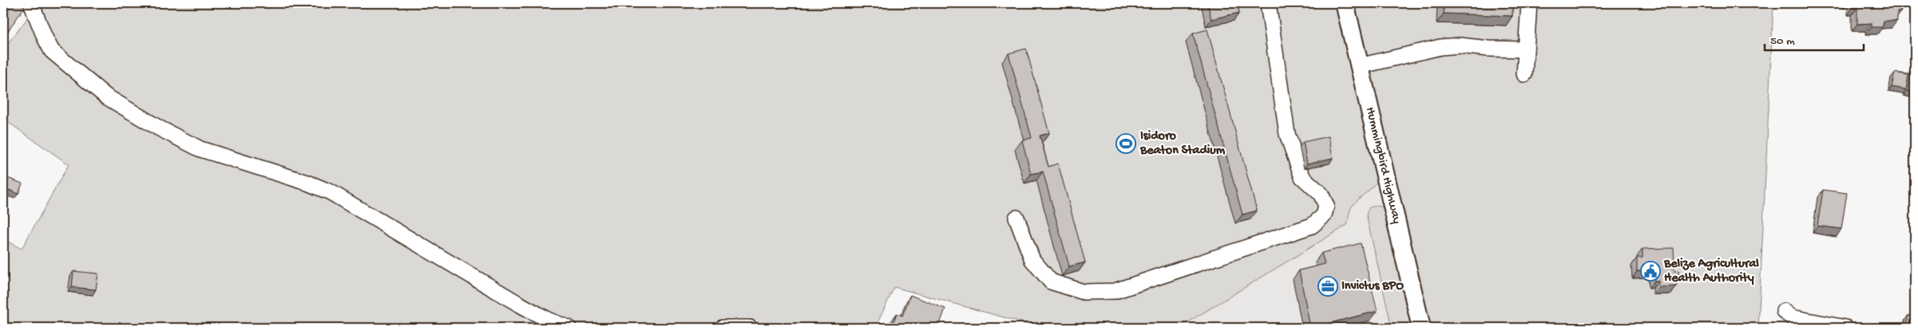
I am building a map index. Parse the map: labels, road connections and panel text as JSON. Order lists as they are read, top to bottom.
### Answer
{
  "streets": {
    "main road": ["Hummingbird Highway"]
  },
  "places": {
    "sports": ["Isidoro Beaton Stadium"],
    "public building": ["Belize Agricultural Health Authority"],
    "office": ["Invictus BPO"]
  },
  "scale_bar": "50 m"
}
